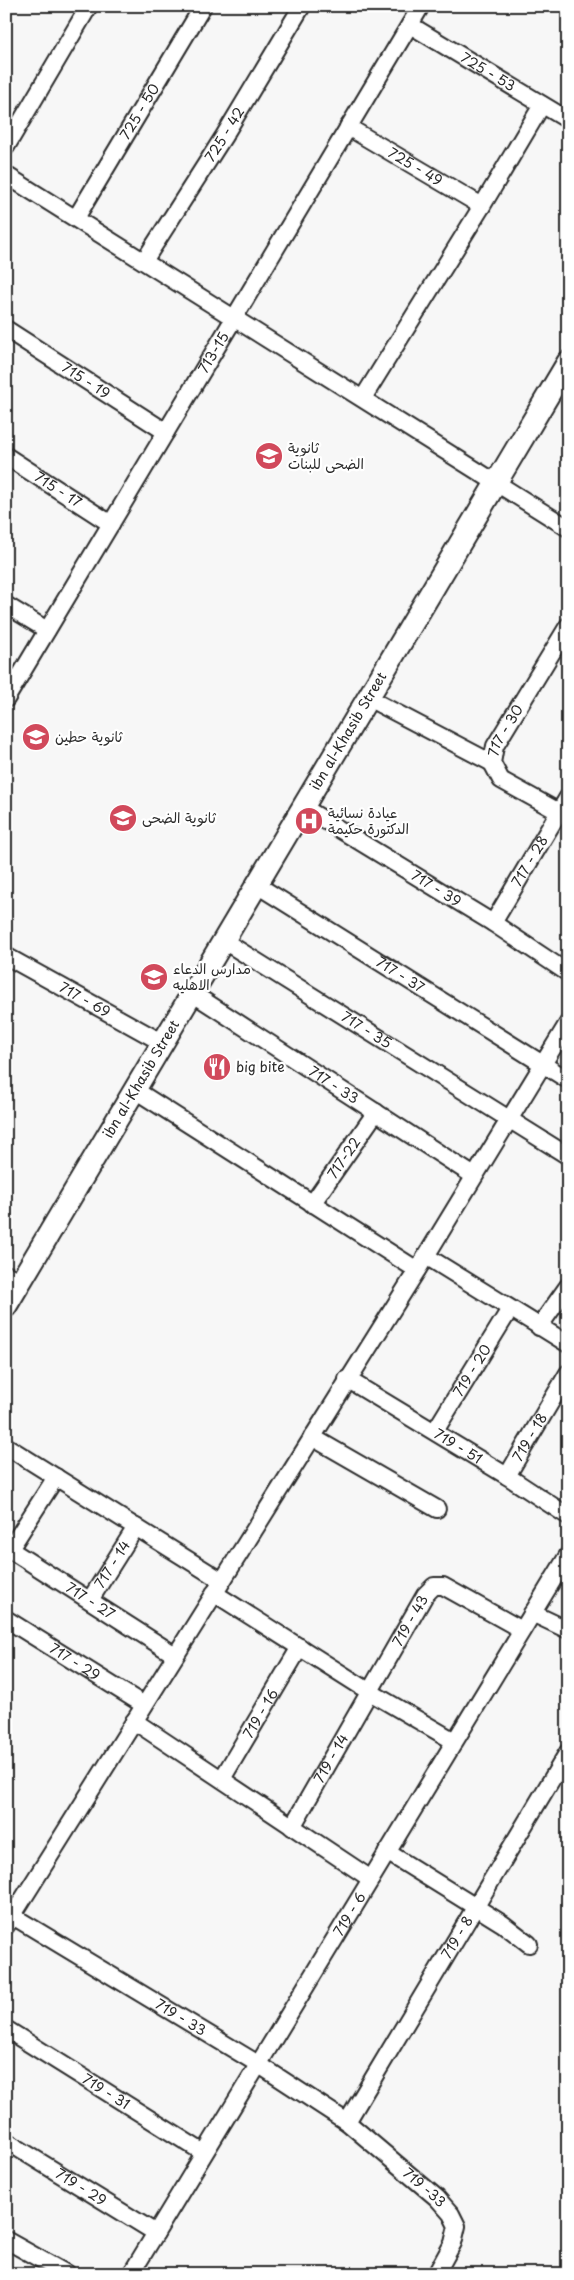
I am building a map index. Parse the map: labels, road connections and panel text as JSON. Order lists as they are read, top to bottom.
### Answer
{
  "streets": {
    "street": [
      "725 - 53",
      "725 - 50",
      "725 - 42",
      "725 - 49",
      "713-15",
      "715 - 19",
      "715 - 17",
      "ibn al-Khasib Street",
      "717 - 30",
      "717 - 28",
      "717 - 39",
      "717 - 37",
      "717 - 69",
      "717 - 35",
      "717 - 33",
      "717-22",
      "719 - 20",
      "719 - 18",
      "719 - 51",
      "717 - 14",
      "717 - 27",
      "719 - 43",
      "717 - 29",
      "719 - 16",
      "719 - 14",
      "719 - 6",
      "719 - 8",
      "719 - 33",
      "719 - 31",
      "719 - 29",
      "719 -33"
    ]
  },
  "crossings": [
    ["725 - 53", "713-15"],
    ["725 - 49", "713-15"],
    ["713-15", "715 - 19"],
    ["713-15", "715 - 17"],
    ["ibn al-Khasib Street", "717 - 39"],
    ["ibn al-Khasib Street", "717 - 37"],
    ["ibn al-Khasib Street", "717 - 69"],
    ["ibn al-Khasib Street", "717 - 35"],
    ["ibn al-Khasib Street", "717 - 33"],
    ["717 - 30", "717 - 28"],
    ["717 - 28", "717 - 39"],
    ["717 - 33", "717-22"],
    ["719 - 20", "719 - 51"],
    ["719 - 18", "719 - 51"],
    ["717 - 14", "717 - 27"],
    ["719 - 43", "719 - 14"],
    ["719 - 43", "719 - 6"],
    ["719 - 6", "719 - 33"],
    ["719 - 6", "719 - 31"],
    ["719 - 6", "719 - 29"],
    ["719 - 8", "719 - 33"],
    ["719 - 8", "719 -33"],
    ["719 - 33", "719 -33"]
  ],
  "places": {
    "school or university": [
      "ثانوية الضحى للبنات",
      "ثانوية حطين",
      "ثانوية الضحى",
      "مدارس الدعاء الاهليه"
    ],
    "hospital": ["عيادة نسائية الدكتورة حكيمة"],
    "restaurant": ["big bite"]
  }
}
